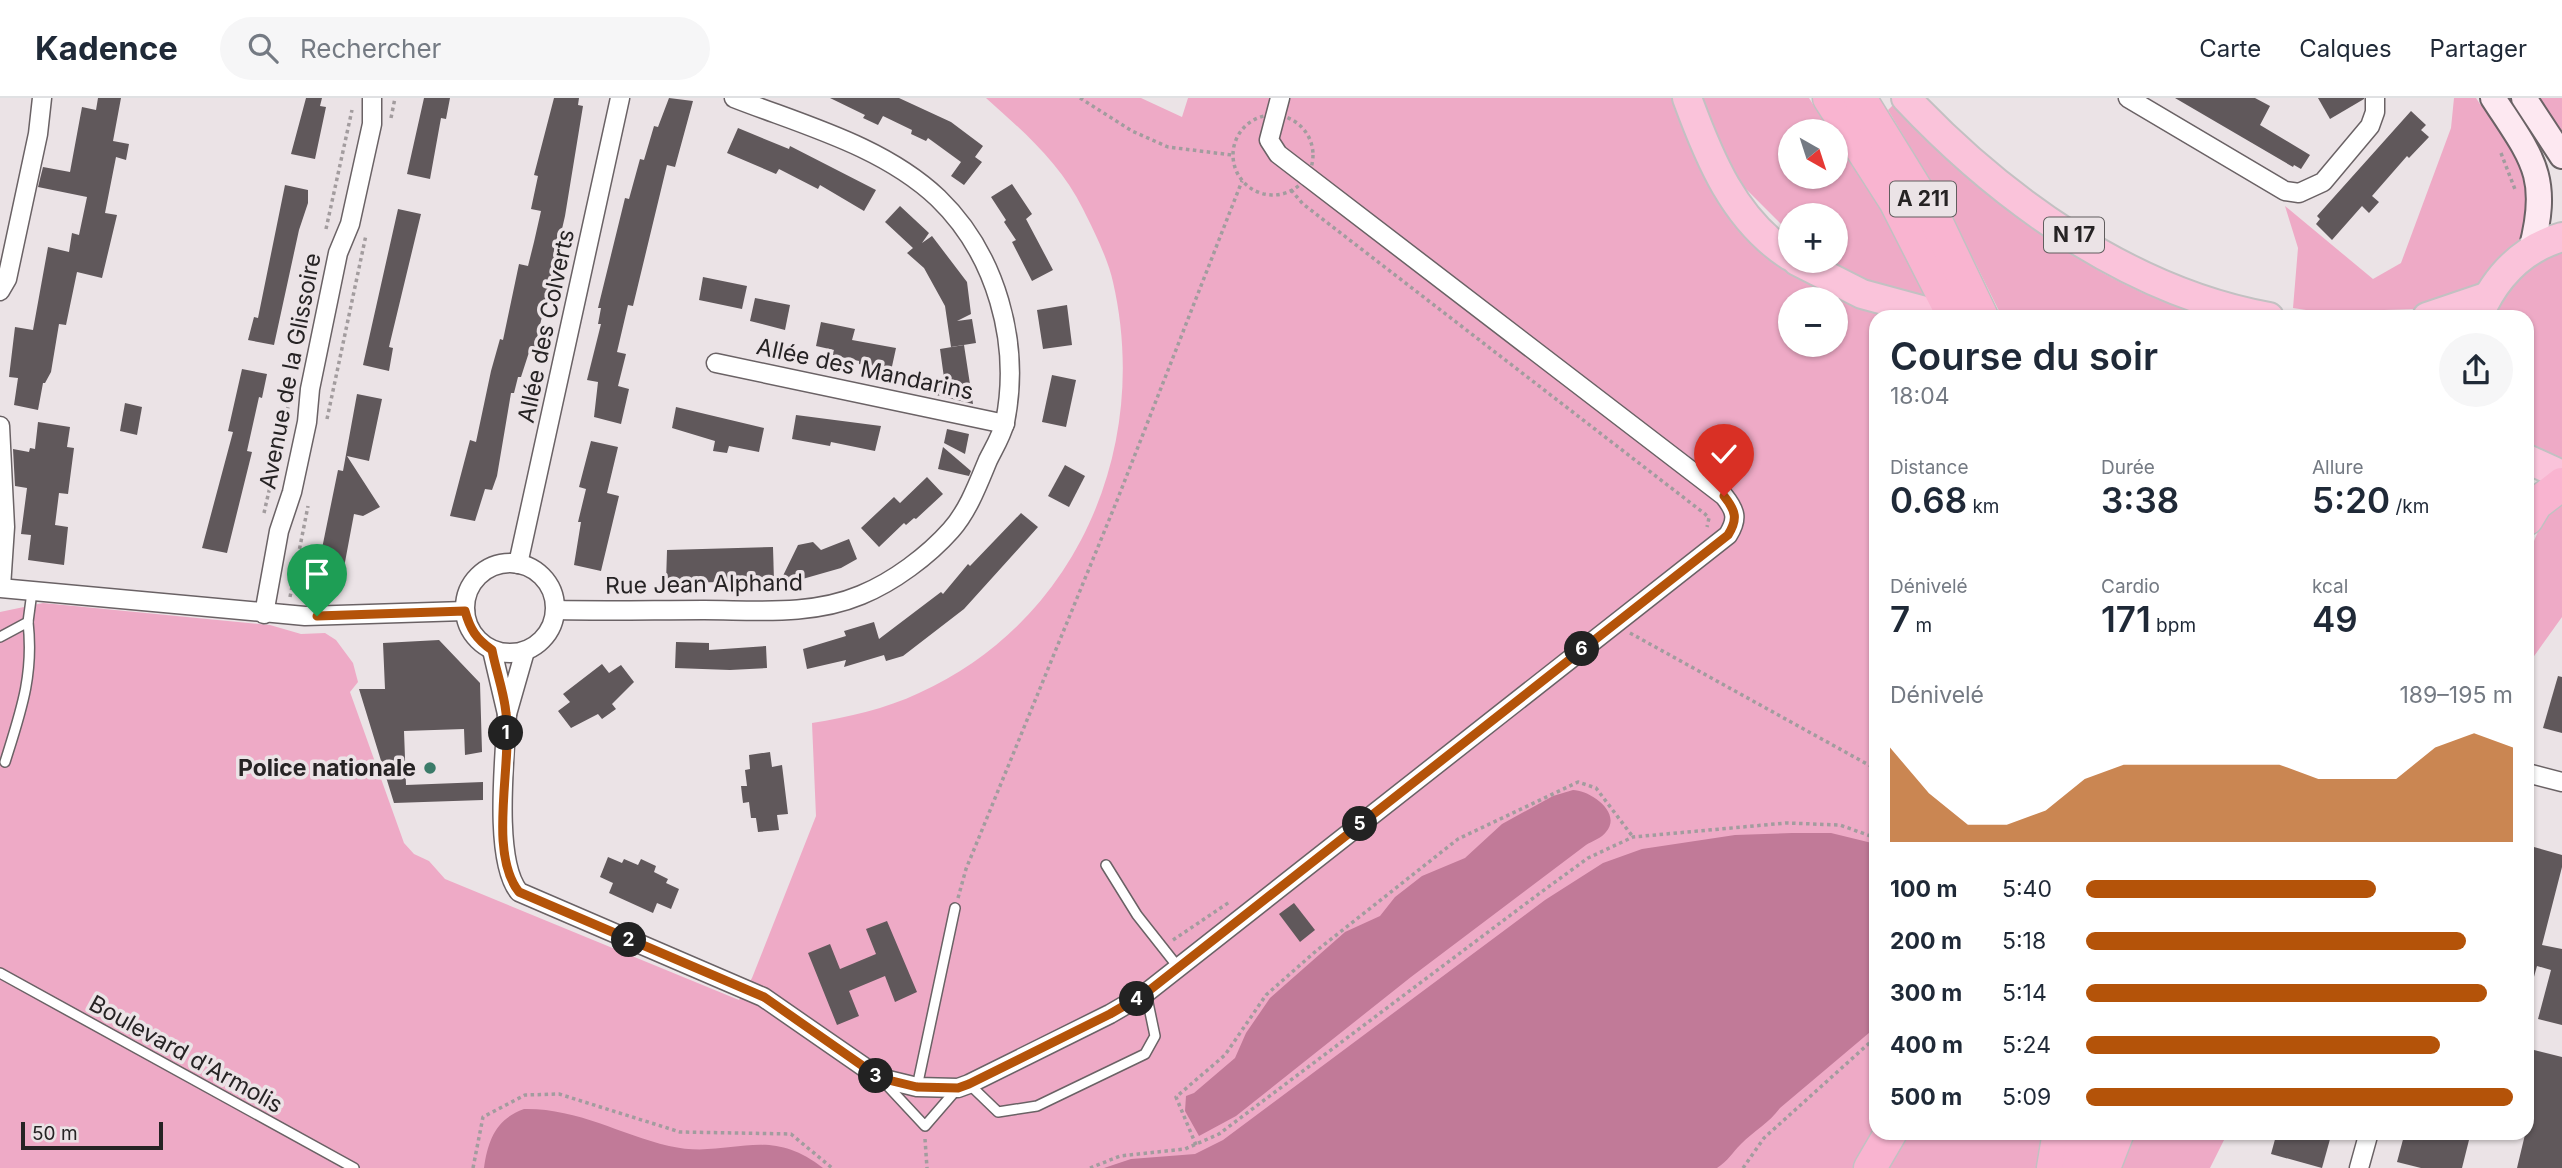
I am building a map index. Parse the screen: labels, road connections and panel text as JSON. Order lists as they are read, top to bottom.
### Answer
{
  "streets": {
    "highway": ["A 211", "N 17"],
    "street": [
      "Allée des Colverts",
      "Allée des Mandarins",
      "Avenue de la Glissoire",
      "Rue Jean Alphand"
    ],
    "lane": ["Boulevard d'Armolis"]
  },
  "crossings": [
    ["Allée des Colverts", "Rue Jean Alphand"],
    ["Allée des Mandarins", "Rue Jean Alphand"]
  ],
  "places": ["Police nationale"],
  "scale_bar": "50 m",
  "north": "bottom right",
  "page": {
    "header": "Kadence",
    "search": "Rechercher",
    "nav": ["Carte", "Calques", "Partager"],
    "map_buttons": ["+", "−"],
    "heading": ["Course du soir", "18:04"],
    "stats": [
      ["Distance", "0.68 km"],
      ["Durée", "3:38"],
      ["Allure", "5:20 /km"],
      ["Dénivelé", "7 m"],
      ["Cardio", "171 bpm"],
      ["kcal", "49"]
    ],
    "pins": [
      "6",
      "1",
      "5",
      "2",
      "4",
      "3"
    ],
    "chart": ["Dénivelé", "189–195 m"],
    "list": [
      {
        "name": "100 m",
        "note": "5:40"
      },
      {
        "name": "200 m",
        "note": "5:18"
      },
      {
        "name": "300 m",
        "note": "5:14"
      },
      {
        "name": "400 m",
        "note": "5:24"
      },
      {
        "name": "500 m",
        "note": "5:09"
      }
    ],
    "scale": "50 m"
  }
}
